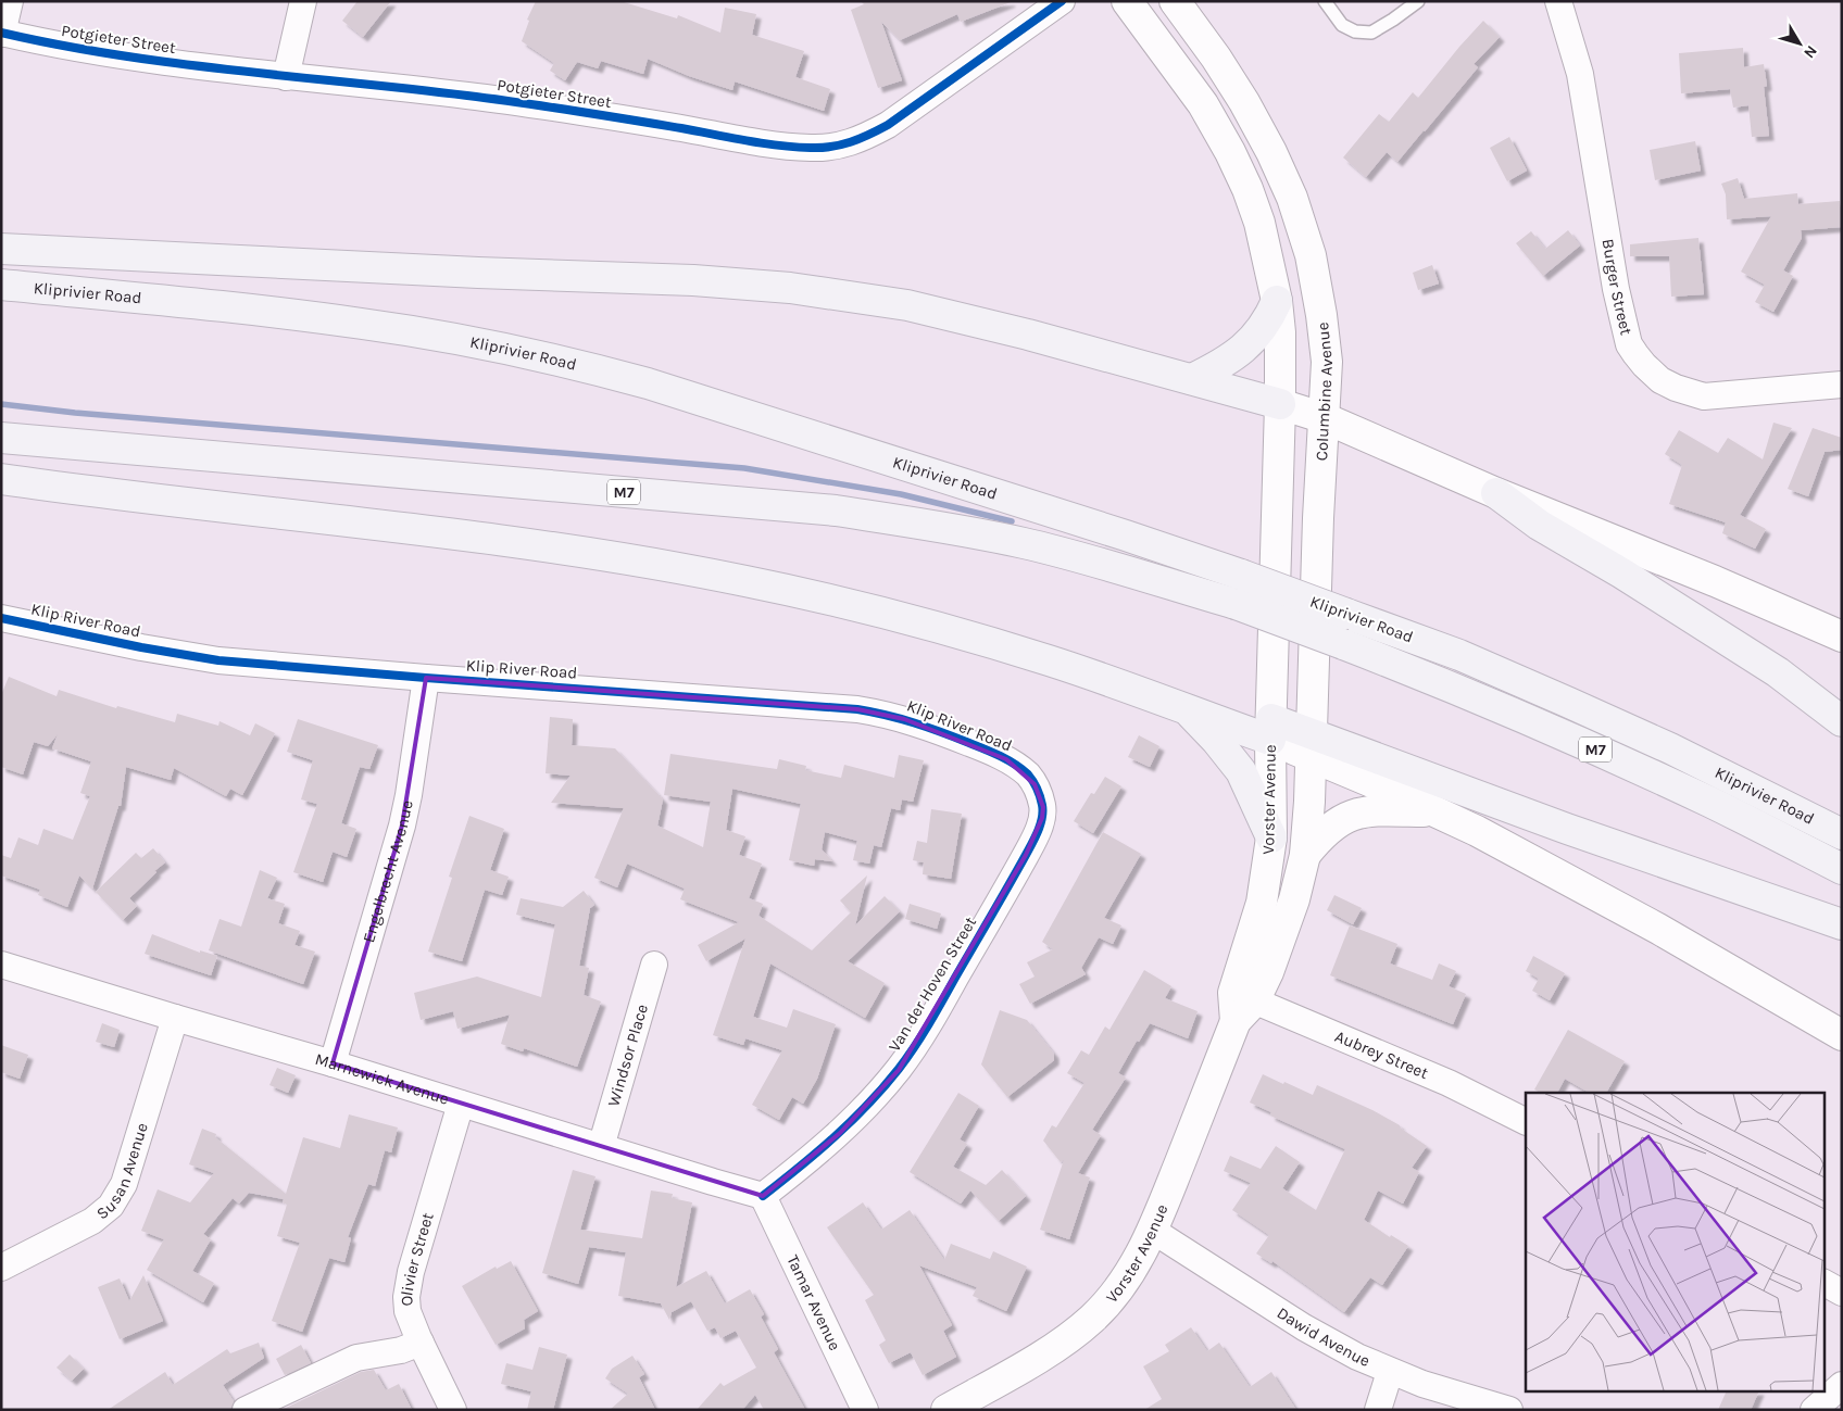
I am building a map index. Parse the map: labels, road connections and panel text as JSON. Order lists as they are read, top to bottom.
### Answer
{
  "streets": {
    "main road": [
      "Kliprivier Road",
      "Columbine Avenue",
      "M7",
      "Vorster Avenue"
    ],
    "street": [
      "Potgieter Street",
      "Burger Street",
      "Klip River Road",
      "Engelbrecht Avenue",
      "Van der Hoven Street",
      "Aubrey Street",
      "Windsor Place",
      "Marnewick Avenue",
      "Susan Avenue",
      "Olivier Street",
      "Tamar Avenue",
      "Dawid Avenue"
    ]
  },
  "crossings": [
    ["Columbine Avenue", "Vorster Avenue"],
    ["Klip River Road", "Engelbrecht Avenue"],
    ["Klip River Road", "Van der Hoven Street"],
    ["Vorster Avenue", "Aubrey Street"],
    ["Vorster Avenue", "Dawid Avenue"],
    ["Engelbrecht Avenue", "Marnewick Avenue"],
    ["Van der Hoven Street", "Marnewick Avenue"],
    ["Van der Hoven Street", "Tamar Avenue"],
    ["Windsor Place", "Marnewick Avenue"],
    ["Marnewick Avenue", "Susan Avenue"],
    ["Marnewick Avenue", "Olivier Street"],
    ["Marnewick Avenue", "Tamar Avenue"]
  ],
  "north": "bottom right"
}
